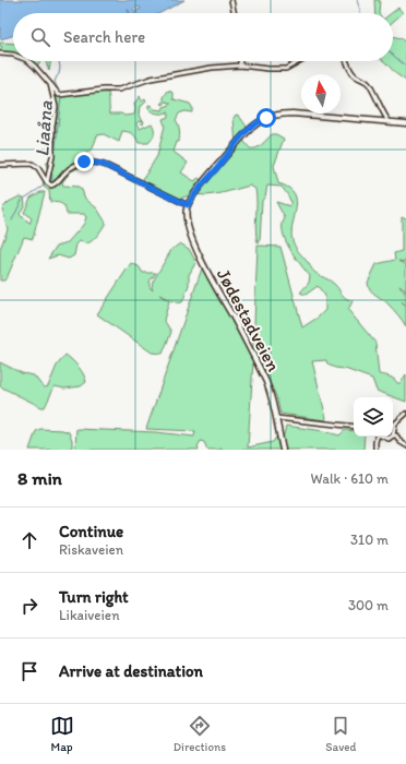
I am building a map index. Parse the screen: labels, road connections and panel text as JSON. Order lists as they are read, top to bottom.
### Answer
{
  "streets": {
    "main road": ["Jødestadveien"]
  },
  "water": ["Liaåna"],
  "north": "top",
  "page": {
    "search": "Search here",
    "heading": ["8 min", "Walk · 610 m"],
    "list": [
      ["Continue", "Riskaveien", "310 m"],
      ["Turn right", "Likaiveien", "300 m"],
      "Arrive at destination"
    ],
    "nav": ["Map", "Directions", "Saved"]
  }
}
